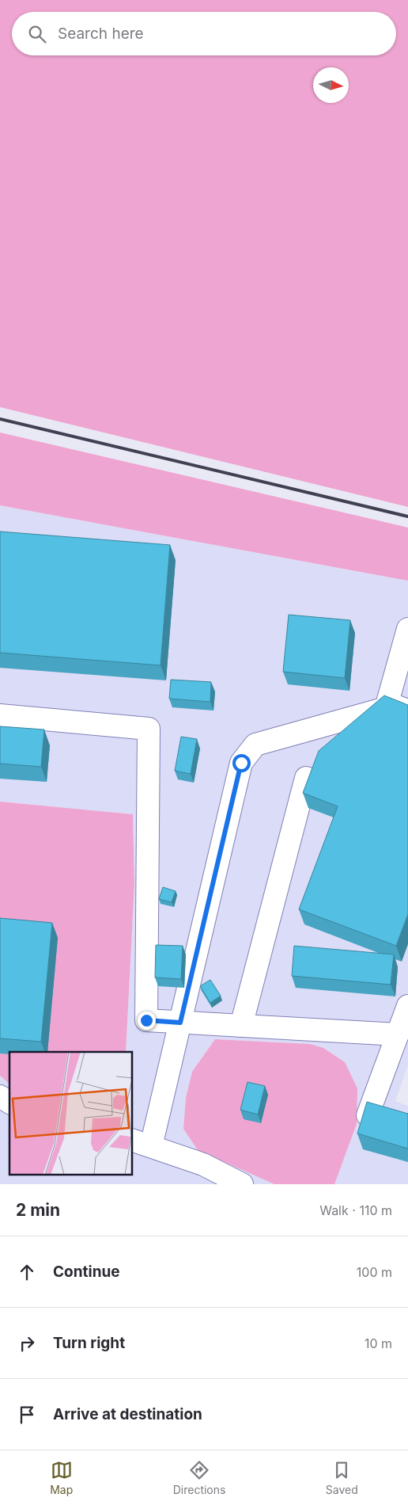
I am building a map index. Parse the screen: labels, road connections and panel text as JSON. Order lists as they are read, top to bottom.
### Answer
{
  "north": "right",
  "page": {
    "search": "Search here",
    "heading": ["2 min", "Walk · 110 m"],
    "list": [
      ["Continue", "100 m"],
      ["Turn right", "10 m"],
      "Arrive at destination"
    ],
    "nav": ["Map", "Directions", "Saved"]
  }
}
